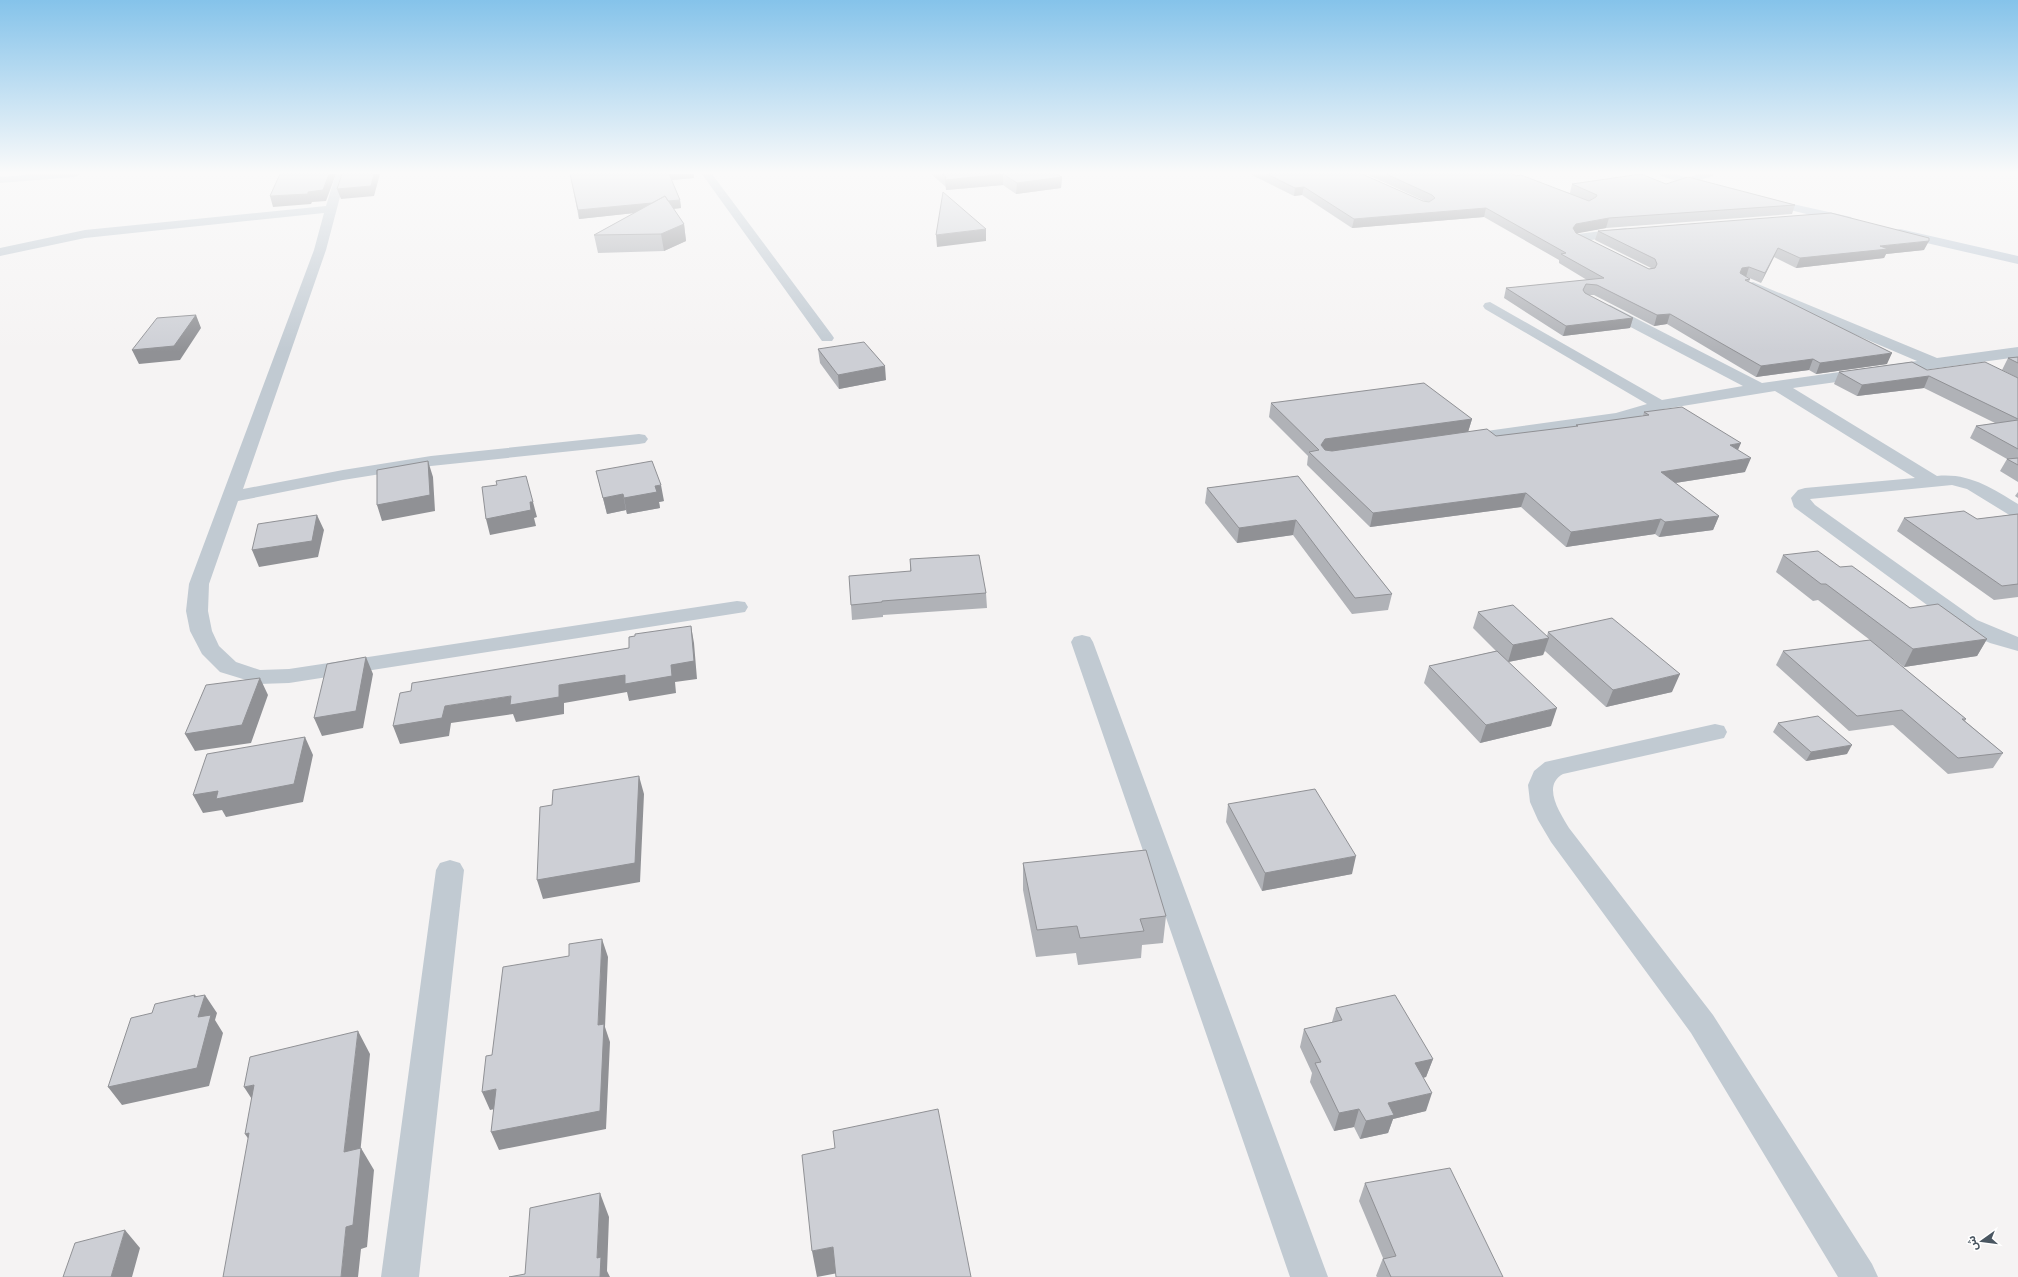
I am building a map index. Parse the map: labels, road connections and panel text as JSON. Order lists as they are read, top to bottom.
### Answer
{
  "north": "left"
}
